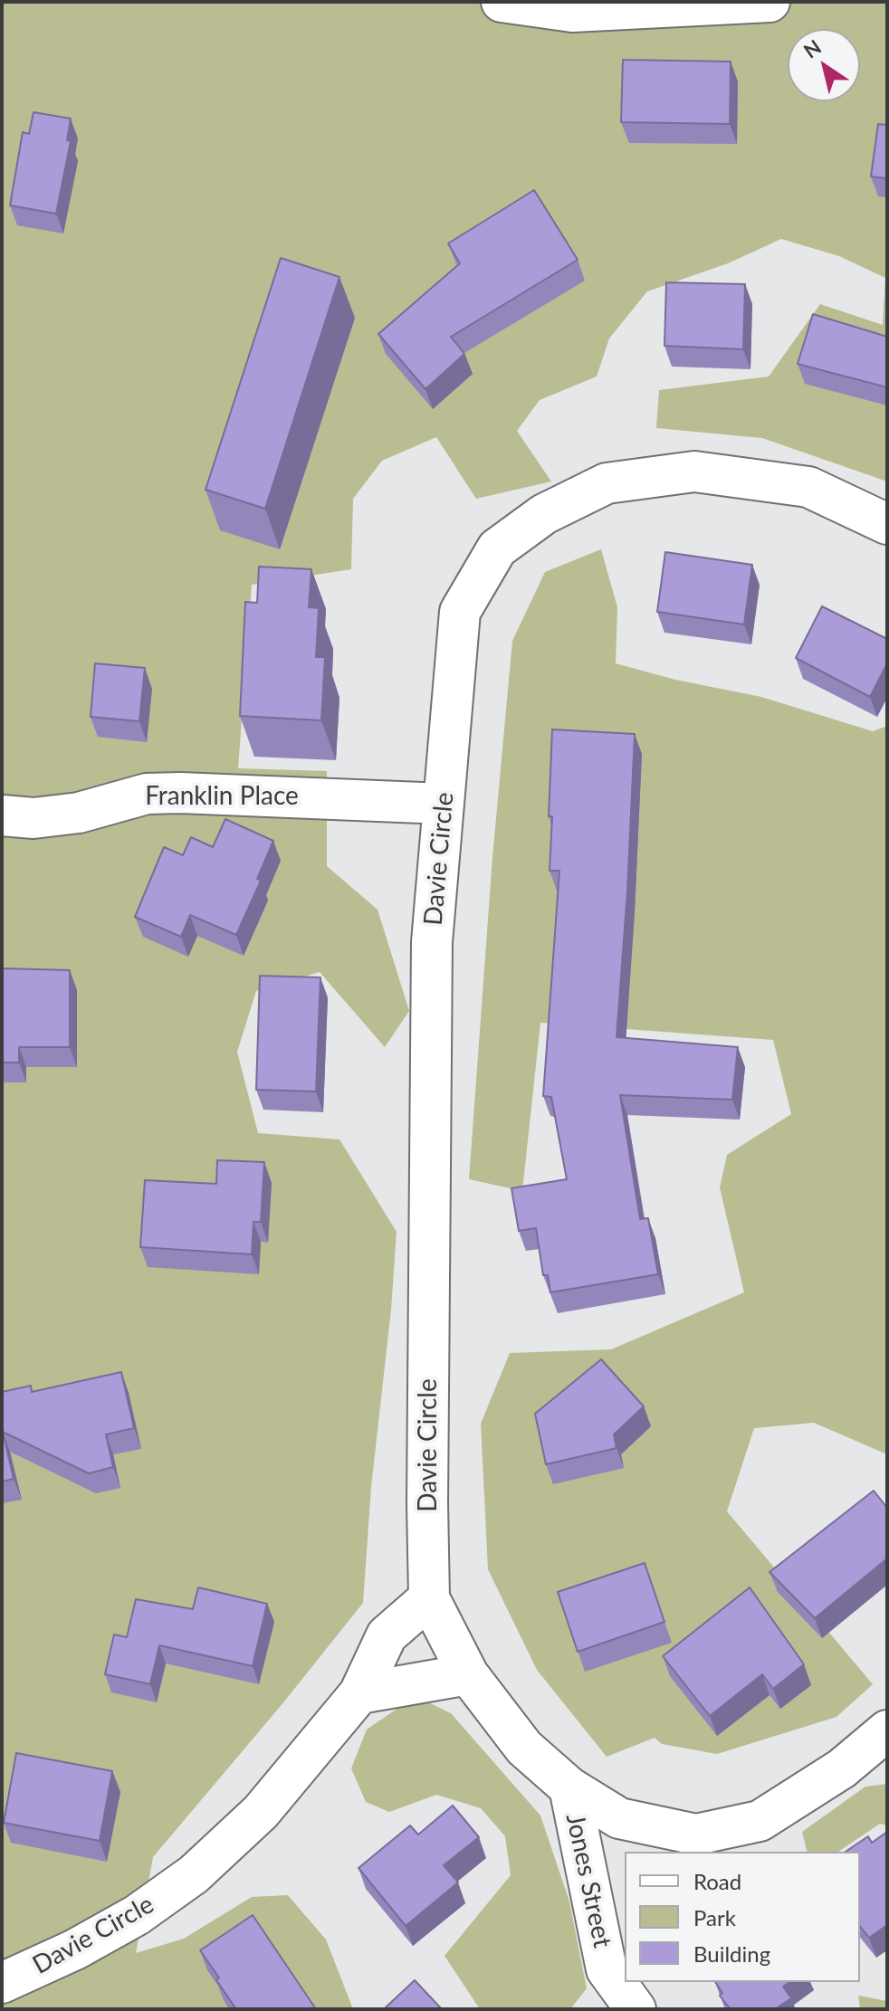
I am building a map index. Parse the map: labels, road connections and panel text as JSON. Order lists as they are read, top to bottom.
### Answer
{
  "streets": {
    "street": ["Franklin Place", "Davie Circle", "Jones Street"]
  },
  "crossings": [
    ["Franklin Place", "Davie Circle"],
    ["Davie Circle", "Jones Street"]
  ],
  "legend": ["Road", "Park", "Building"],
  "north": "top left"
}
